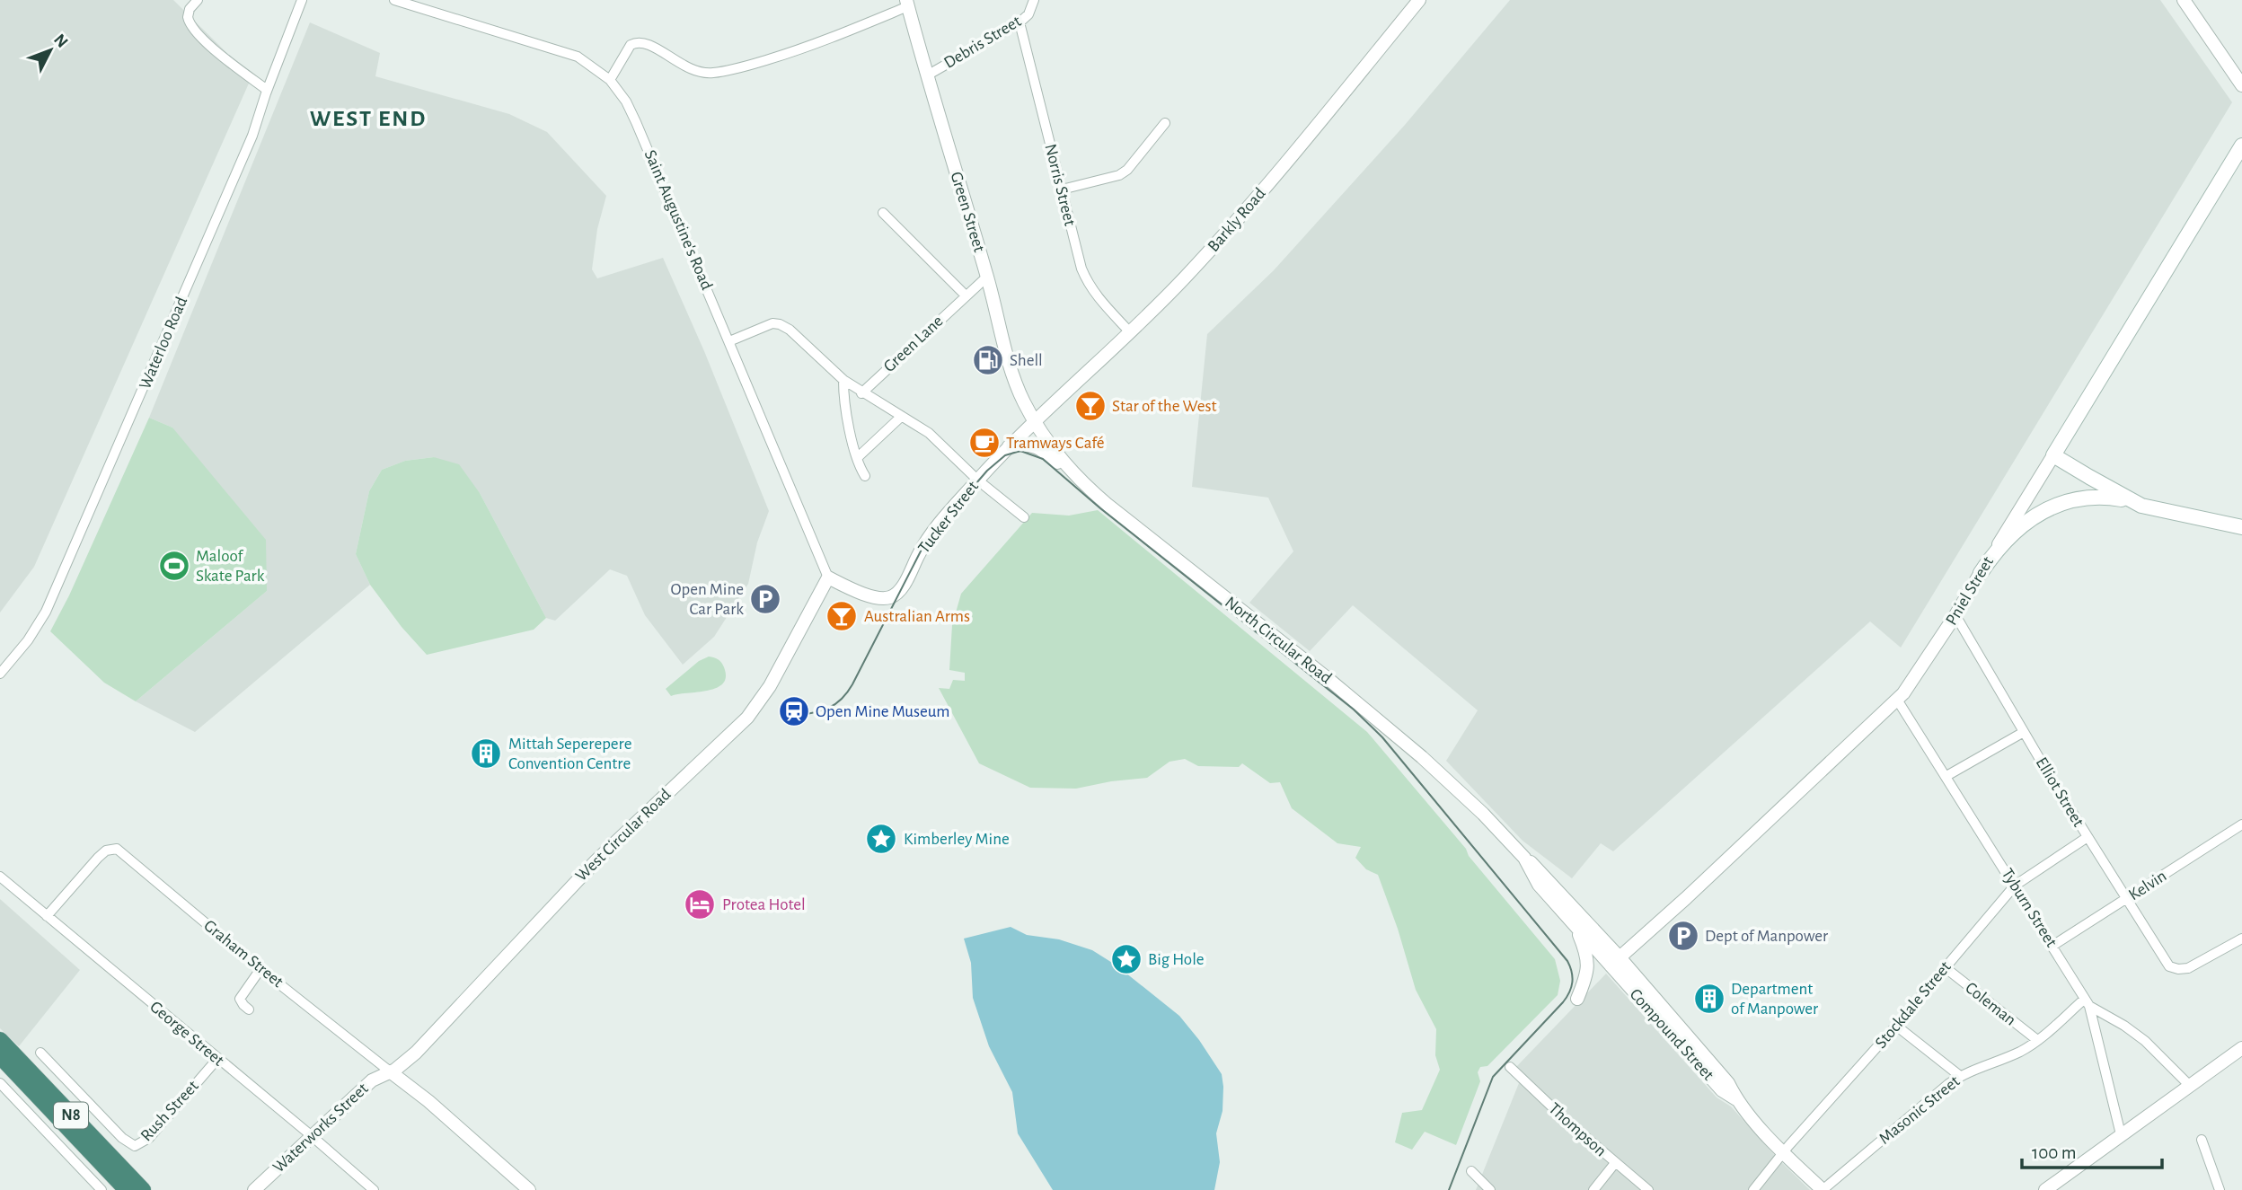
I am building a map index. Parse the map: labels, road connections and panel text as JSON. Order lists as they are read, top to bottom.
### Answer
{
  "streets": {
    "highway": ["N8"],
    "main road": ["Pniel Street"],
    "street": [
      "Debris Street",
      "Norris Street",
      "Green Street",
      "Saint Augustine's Road",
      "Barkly Road",
      "Waterloo Road",
      "Green Lane",
      "Tucker Street",
      "North Circular Road",
      "Elliot Street",
      "West Circular Road",
      "Kelvin",
      "Tyburn Street",
      "Graham Street",
      "Coleman",
      "Stockdale Street",
      "George Street",
      "Compound Street",
      "Masonic Street",
      "Rush Street",
      "Waterworks Street",
      "Thompson"
    ]
  },
  "crossings": [
    ["Debris Street", "Norris Street"],
    ["Debris Street", "Green Street"],
    ["Norris Street", "Barkly Road"],
    ["Green Street", "Barkly Road"],
    ["Green Street", "Green Lane"],
    ["Green Street", "Tucker Street"],
    ["Green Street", "North Circular Road"],
    ["Saint Augustine's Road", "Tucker Street"],
    ["Saint Augustine's Road", "West Circular Road"],
    ["Barkly Road", "Tucker Street"],
    ["Barkly Road", "North Circular Road"],
    ["Tucker Street", "North Circular Road"],
    ["Tucker Street", "West Circular Road"],
    ["Pniel Street", "North Circular Road"],
    ["Pniel Street", "Elliot Street"],
    ["Pniel Street", "Tyburn Street"],
    ["Pniel Street", "Compound Street"],
    ["North Circular Road", "Compound Street"],
    ["Elliot Street", "Kelvin"],
    ["Elliot Street", "Stockdale Street"],
    ["West Circular Road", "Graham Street"],
    ["West Circular Road", "Waterworks Street"],
    ["Kelvin", "Tyburn Street"],
    ["Tyburn Street", "Stockdale Street"],
    ["Tyburn Street", "Masonic Street"],
    ["Graham Street", "George Street"],
    ["Graham Street", "Waterworks Street"],
    ["Coleman", "Stockdale Street"],
    ["Coleman", "Masonic Street"],
    ["Stockdale Street", "Compound Street"],
    ["George Street", "Rush Street"],
    ["George Street", "Waterworks Street"],
    ["Compound Street", "Masonic Street"]
  ],
  "districts": ["WEST END"],
  "places": {
    "fuel station": ["Shell"],
    "bar": ["Star of the West", "Australian Arms"],
    "cafe": ["Tramways Café"],
    "sports": ["Maloof Skate Park"],
    "parking": ["Open Mine Car Park", "Dept of Manpower"],
    "station": ["Open Mine Museum"],
    "building": ["Mittah Seperepere Convention Centre", "Department of Manpower"],
    "place": ["Kimberley Mine", "Big Hole"],
    "hotel": ["Protea Hotel"]
  },
  "scale_bar": "100 m",
  "north": "top right"
}
